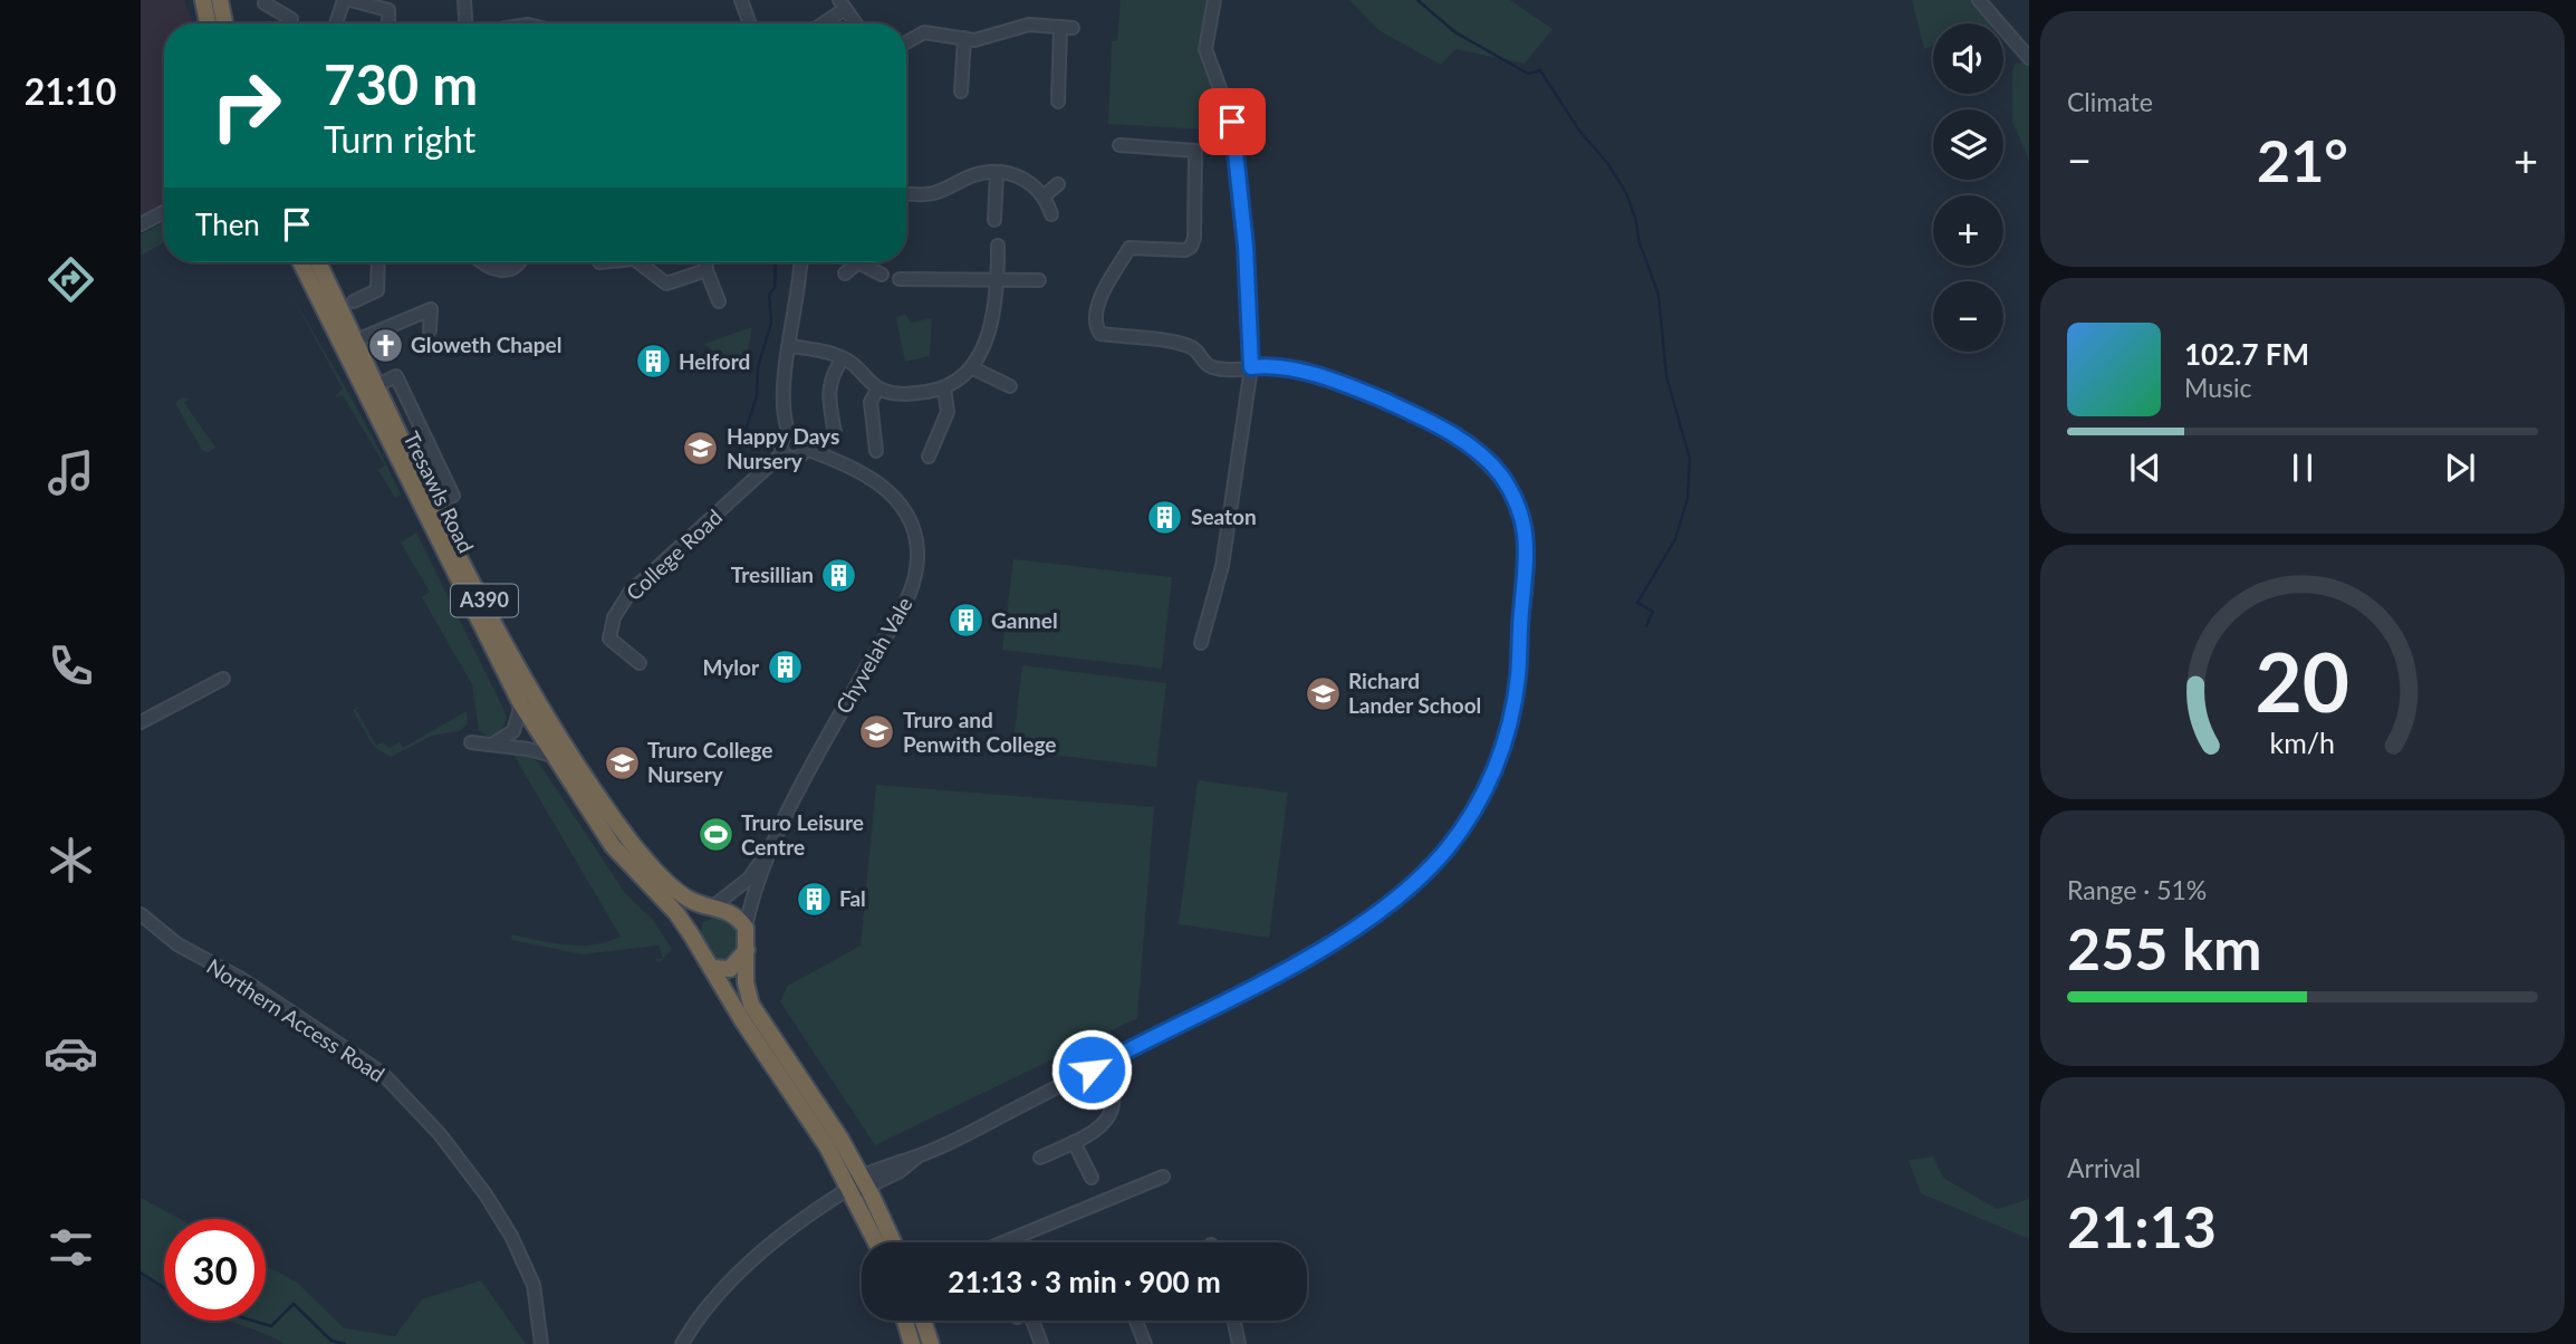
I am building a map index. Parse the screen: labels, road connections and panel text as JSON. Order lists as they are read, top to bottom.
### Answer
{
  "streets": {
    "highway": ["Tresawls Road", "A390"],
    "street": ["College Road", "Chyvelah Vale", "Northern Access Road"]
  },
  "crossings": [
    ["Tresawls Road", "A390"],
    ["Tresawls Road", "Chyvelah Vale"],
    ["College Road", "Chyvelah Vale"],
    ["A390", "Chyvelah Vale"]
  ],
  "places": {
    "church": ["Gloweth Chapel"],
    "building": [
      "Helford",
      "Seaton",
      "Tresillian",
      "Gannel",
      "Mylor",
      "Fal"
    ],
    "school or university": [
      "Happy Days Nursery",
      "Richard Lander School",
      "Truro and Penwith College",
      "Truro College Nursery"
    ],
    "sports": ["Truro Leisure Centre"]
  },
  "page": {
    "tabs": "21:10",
    "tile": [
      "Climate",
      ["Range · 51%", "255 km"],
      ["Arrival", "21:13"]
    ],
    "map_buttons": ["+", "−"],
    "turn": ["730 m", "Turn right"],
    "heat": ["−", "21°", "+"],
    "then": "Then",
    "song": ["102.7 FM", "Music"],
    "limit": "30",
    "trip": "21:13 · 3 min · 900 m",
    "gauge": ["20", "km/h"]
  }
}
